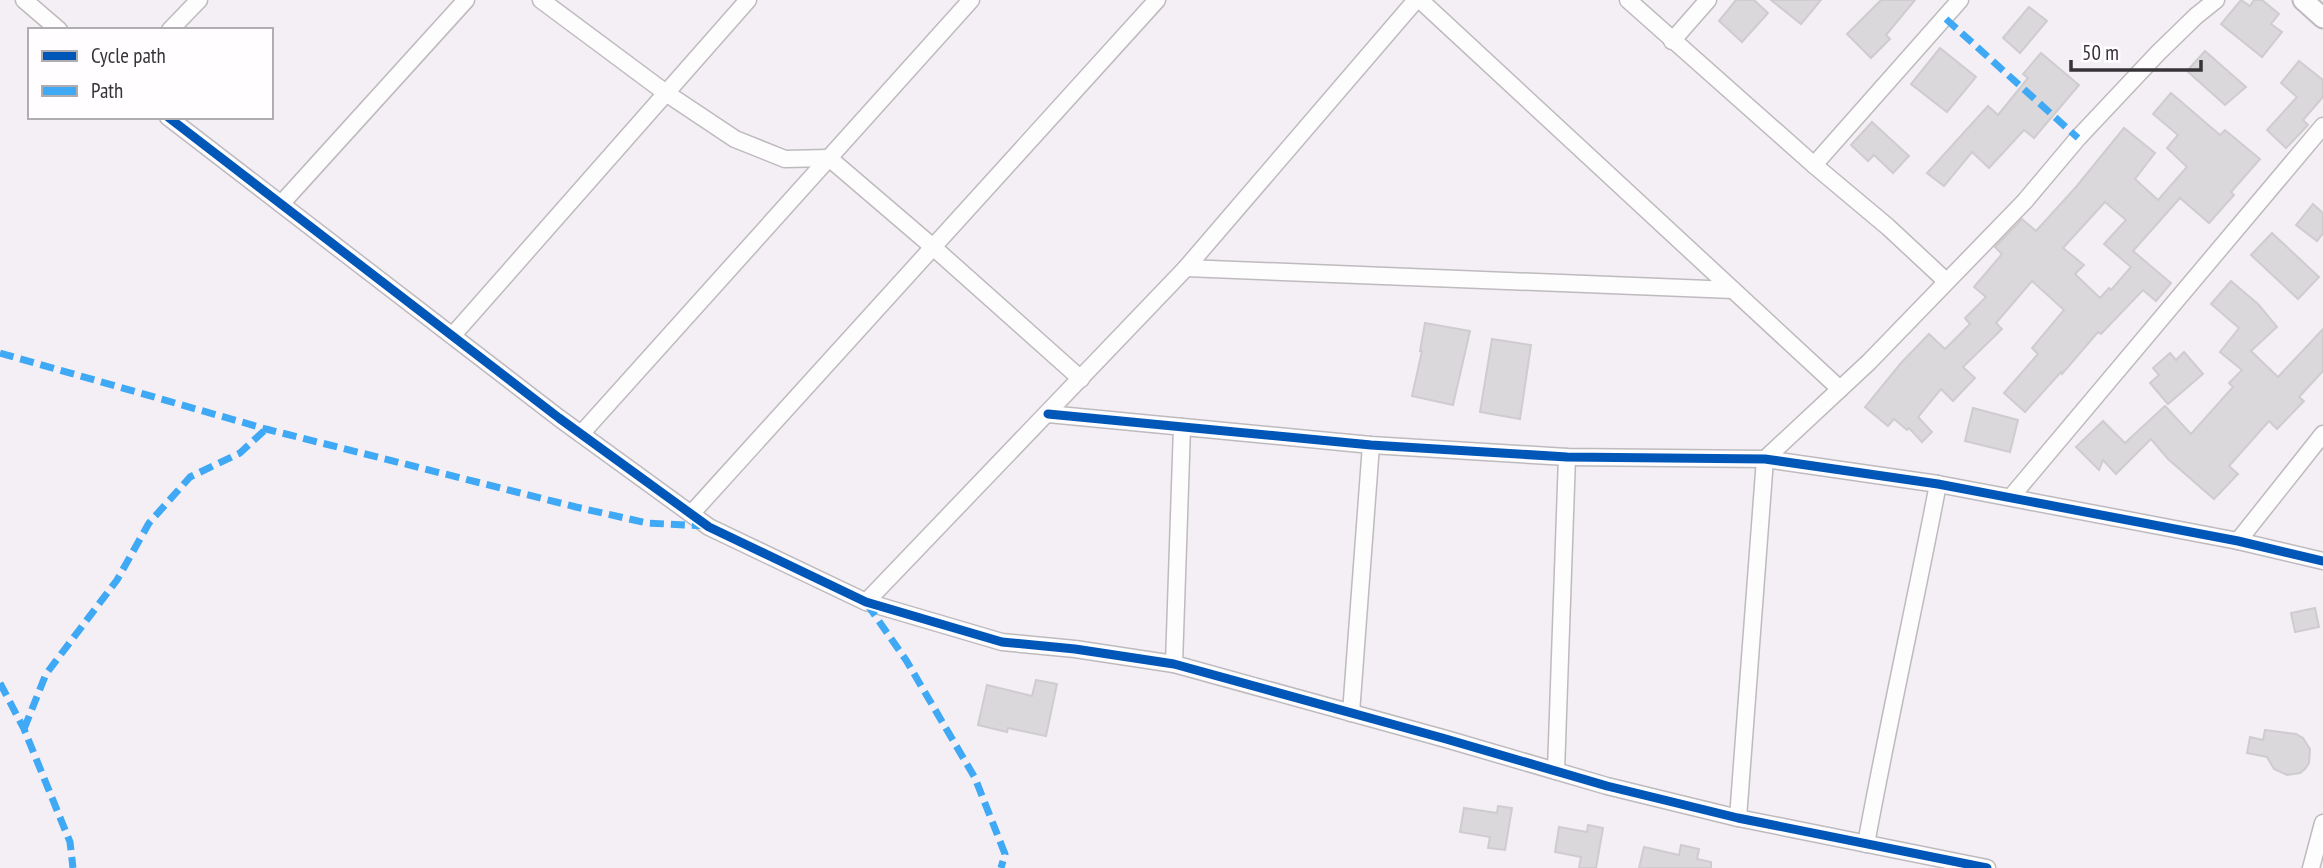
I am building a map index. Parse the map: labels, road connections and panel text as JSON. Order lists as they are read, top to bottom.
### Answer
{
  "legend": ["Cycle path", "Path"],
  "scale_bar": "50 m"
}
